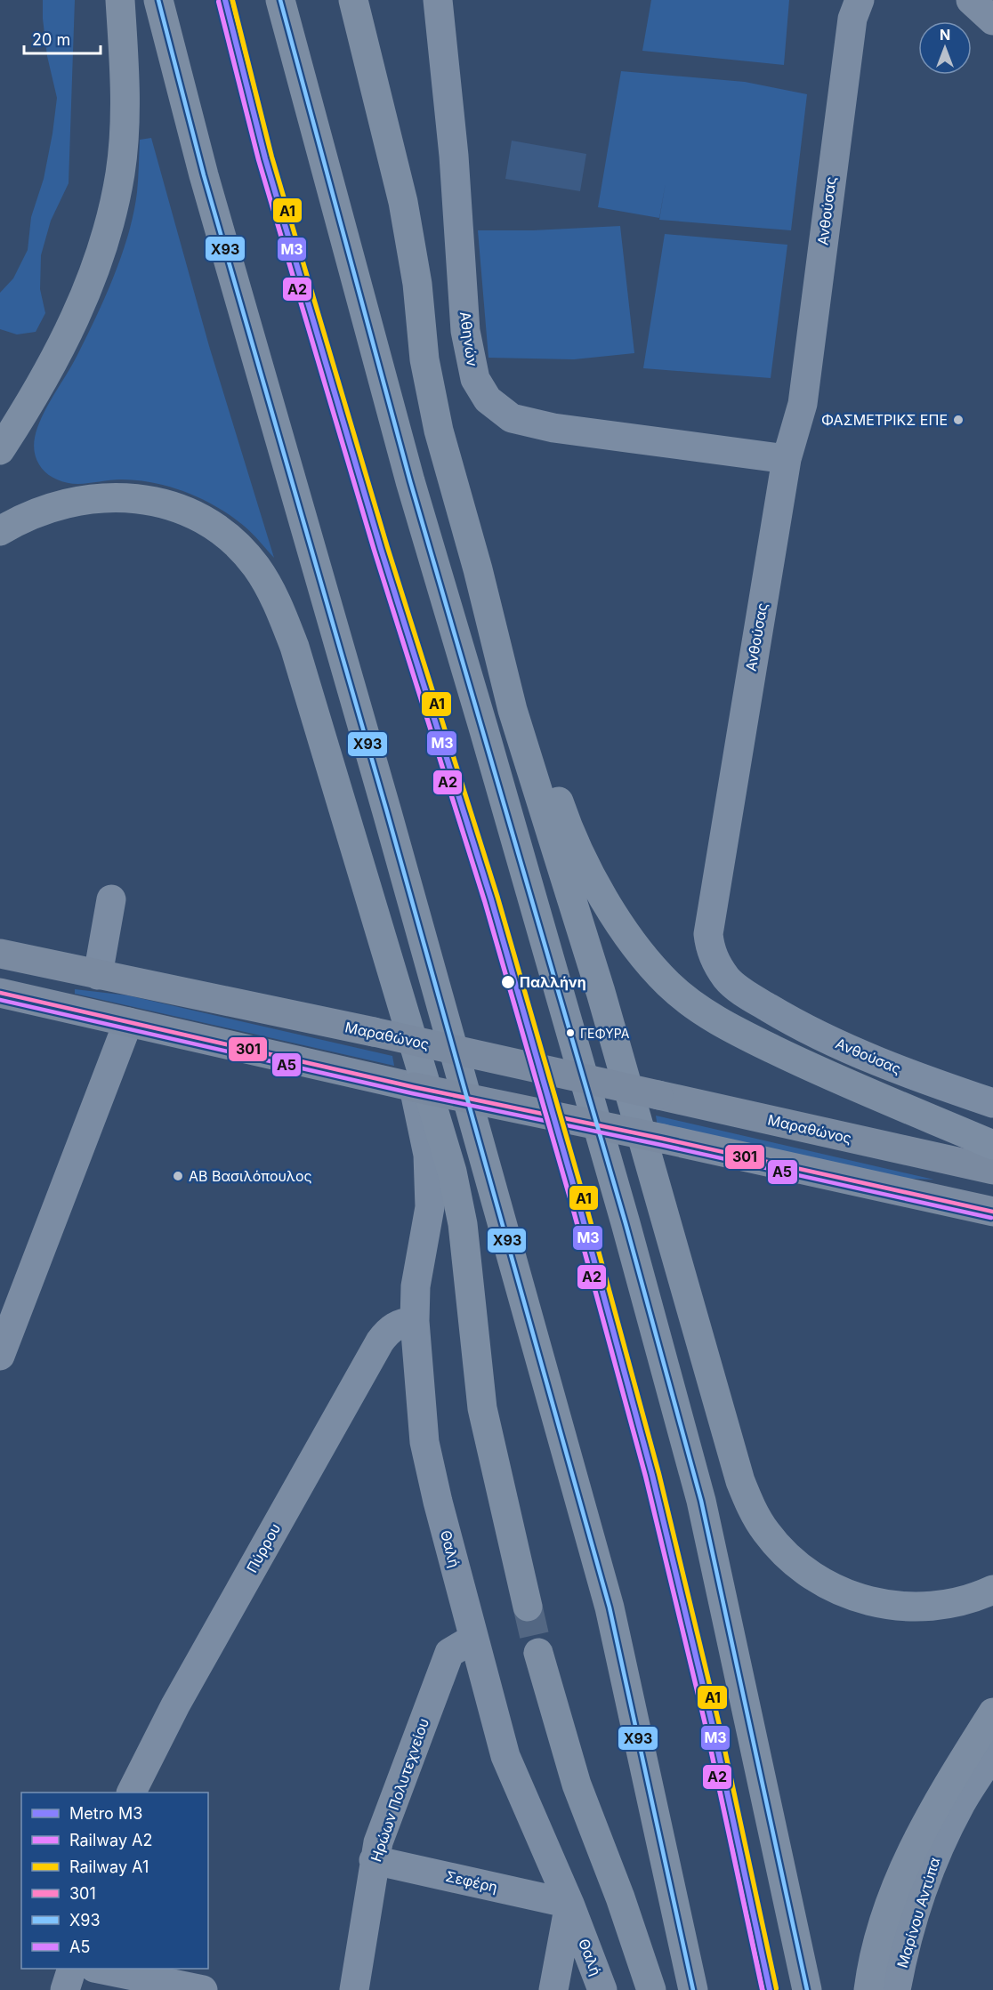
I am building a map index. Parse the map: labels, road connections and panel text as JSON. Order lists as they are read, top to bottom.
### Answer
{
  "streets": {
    "main road": ["Μαραθώνος"],
    "street": [
      "Ανθούσας",
      "Αθηνών",
      "Πύρρου",
      "Θαλή",
      "Ηρώων Πολυτεχνείου",
      "Σεφέρη",
      "Μαρίνου Αντύπα"
    ]
  },
  "crossings": [
    ["Ανθούσας", "Αθηνών"],
    ["Πύρρου", "Θαλή"],
    ["Θαλή", "Ηρώων Πολυτεχνείου"],
    ["Θαλή", "Σεφέρη"],
    ["Ηρώων Πολυτεχνείου", "Σεφέρη"]
  ],
  "places": [
    "ΦΑΣΜΕΤΡΙΚΣ ΕΠΕ",
    "Παλλήνη",
    "ΓΕΦΥΡΑ",
    "ΑΒ Βασιλόπουλος"
  ],
  "lines": [
    "metro line Μ3",
    "rail line A1",
    "transit line X93",
    "rail line A2",
    "transit line 301",
    "transit line A5"
  ],
  "legend": [
    "Metro Μ3",
    "Railway A2",
    "Railway A1",
    "301",
    "X93",
    "A5"
  ],
  "scale_bar": "20 m",
  "north": "top"
}
